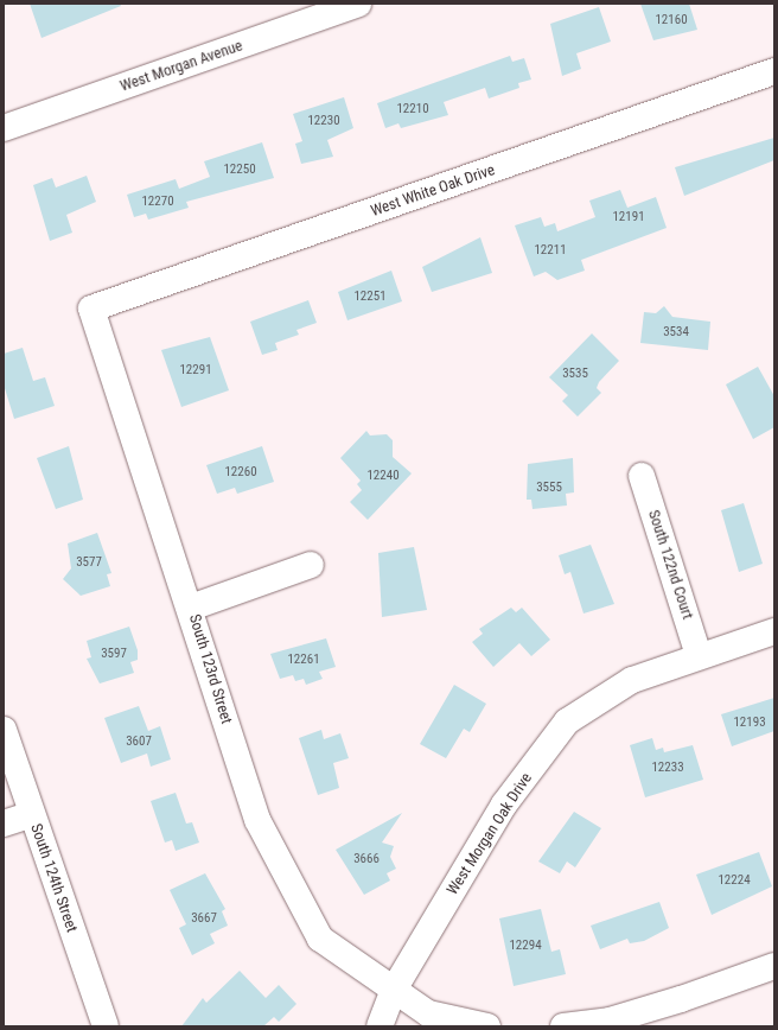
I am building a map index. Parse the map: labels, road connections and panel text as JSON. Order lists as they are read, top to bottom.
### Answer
{
  "streets": {
    "street": [
      "West Morgan Avenue",
      "West White Oak Drive",
      "South 122nd Court",
      "South 123rd Street",
      "West Morgan Oak Drive",
      "South 124th Street"
    ]
  },
  "crossings": [
    ["West White Oak Drive", "South 123rd Street"],
    ["South 122nd Court", "West Morgan Oak Drive"],
    ["South 123rd Street", "West Morgan Oak Drive"]
  ],
  "house_numbers": [
    "12160",
    "12210",
    "12230",
    "12250",
    "12270",
    "12191",
    "12211",
    "12251",
    "3534",
    "12291",
    "3535",
    "12260",
    "12240",
    "3555",
    "3577",
    "3597",
    "12261",
    "12193",
    "3607",
    "12233",
    "3666",
    "12224",
    "3667",
    "12294"
  ]
}
